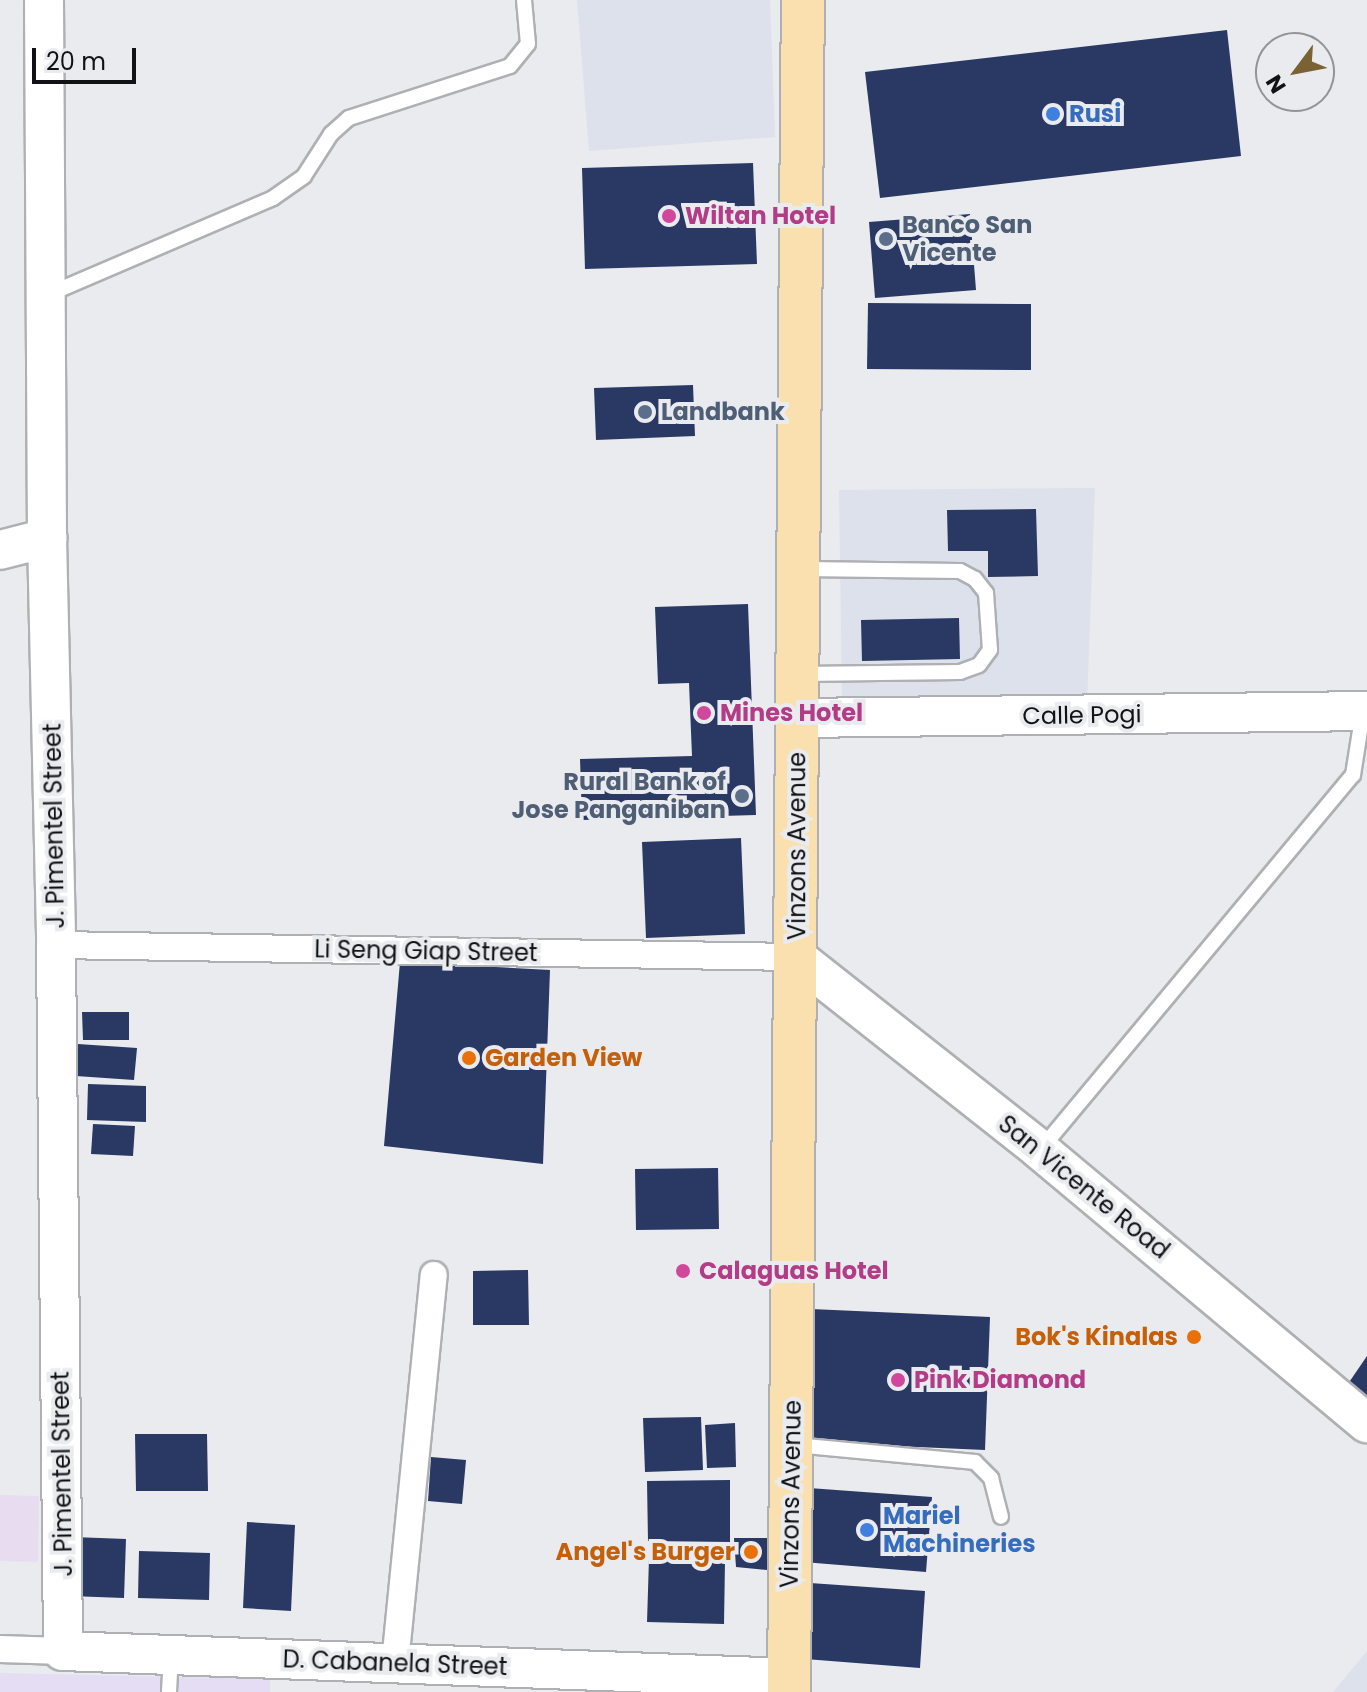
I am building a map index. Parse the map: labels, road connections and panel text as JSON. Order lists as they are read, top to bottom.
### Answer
{
  "streets": {
    "main road": ["Vinzons Avenue"],
    "street": [
      "Calle Pogi",
      "J. Pimentel Street",
      "Li Seng Giap Street",
      "San Vicente Road",
      "D. Cabanela Street"
    ]
  },
  "crossings": [
    ["Calle Pogi", "Vinzons Avenue"],
    ["J. Pimentel Street", "Li Seng Giap Street"],
    ["J. Pimentel Street", "D. Cabanela Street"],
    ["Vinzons Avenue", "Li Seng Giap Street"],
    ["Vinzons Avenue", "San Vicente Road"],
    ["Vinzons Avenue", "D. Cabanela Street"],
    ["Li Seng Giap Street", "San Vicente Road"]
  ],
  "places": [
    "Rusi",
    "Wiltan Hotel",
    "Banco San Vicente",
    "Landbank",
    "Mines Hotel",
    "Rural Bank of Jose Panganiban",
    "Garden View",
    "Calaguas Hotel",
    "Bok's Kinalas",
    "Pink Diamond",
    "Mariel Machineries",
    "Angel's Burger"
  ],
  "scale_bar": "20 m",
  "north": "bottom left"
}
